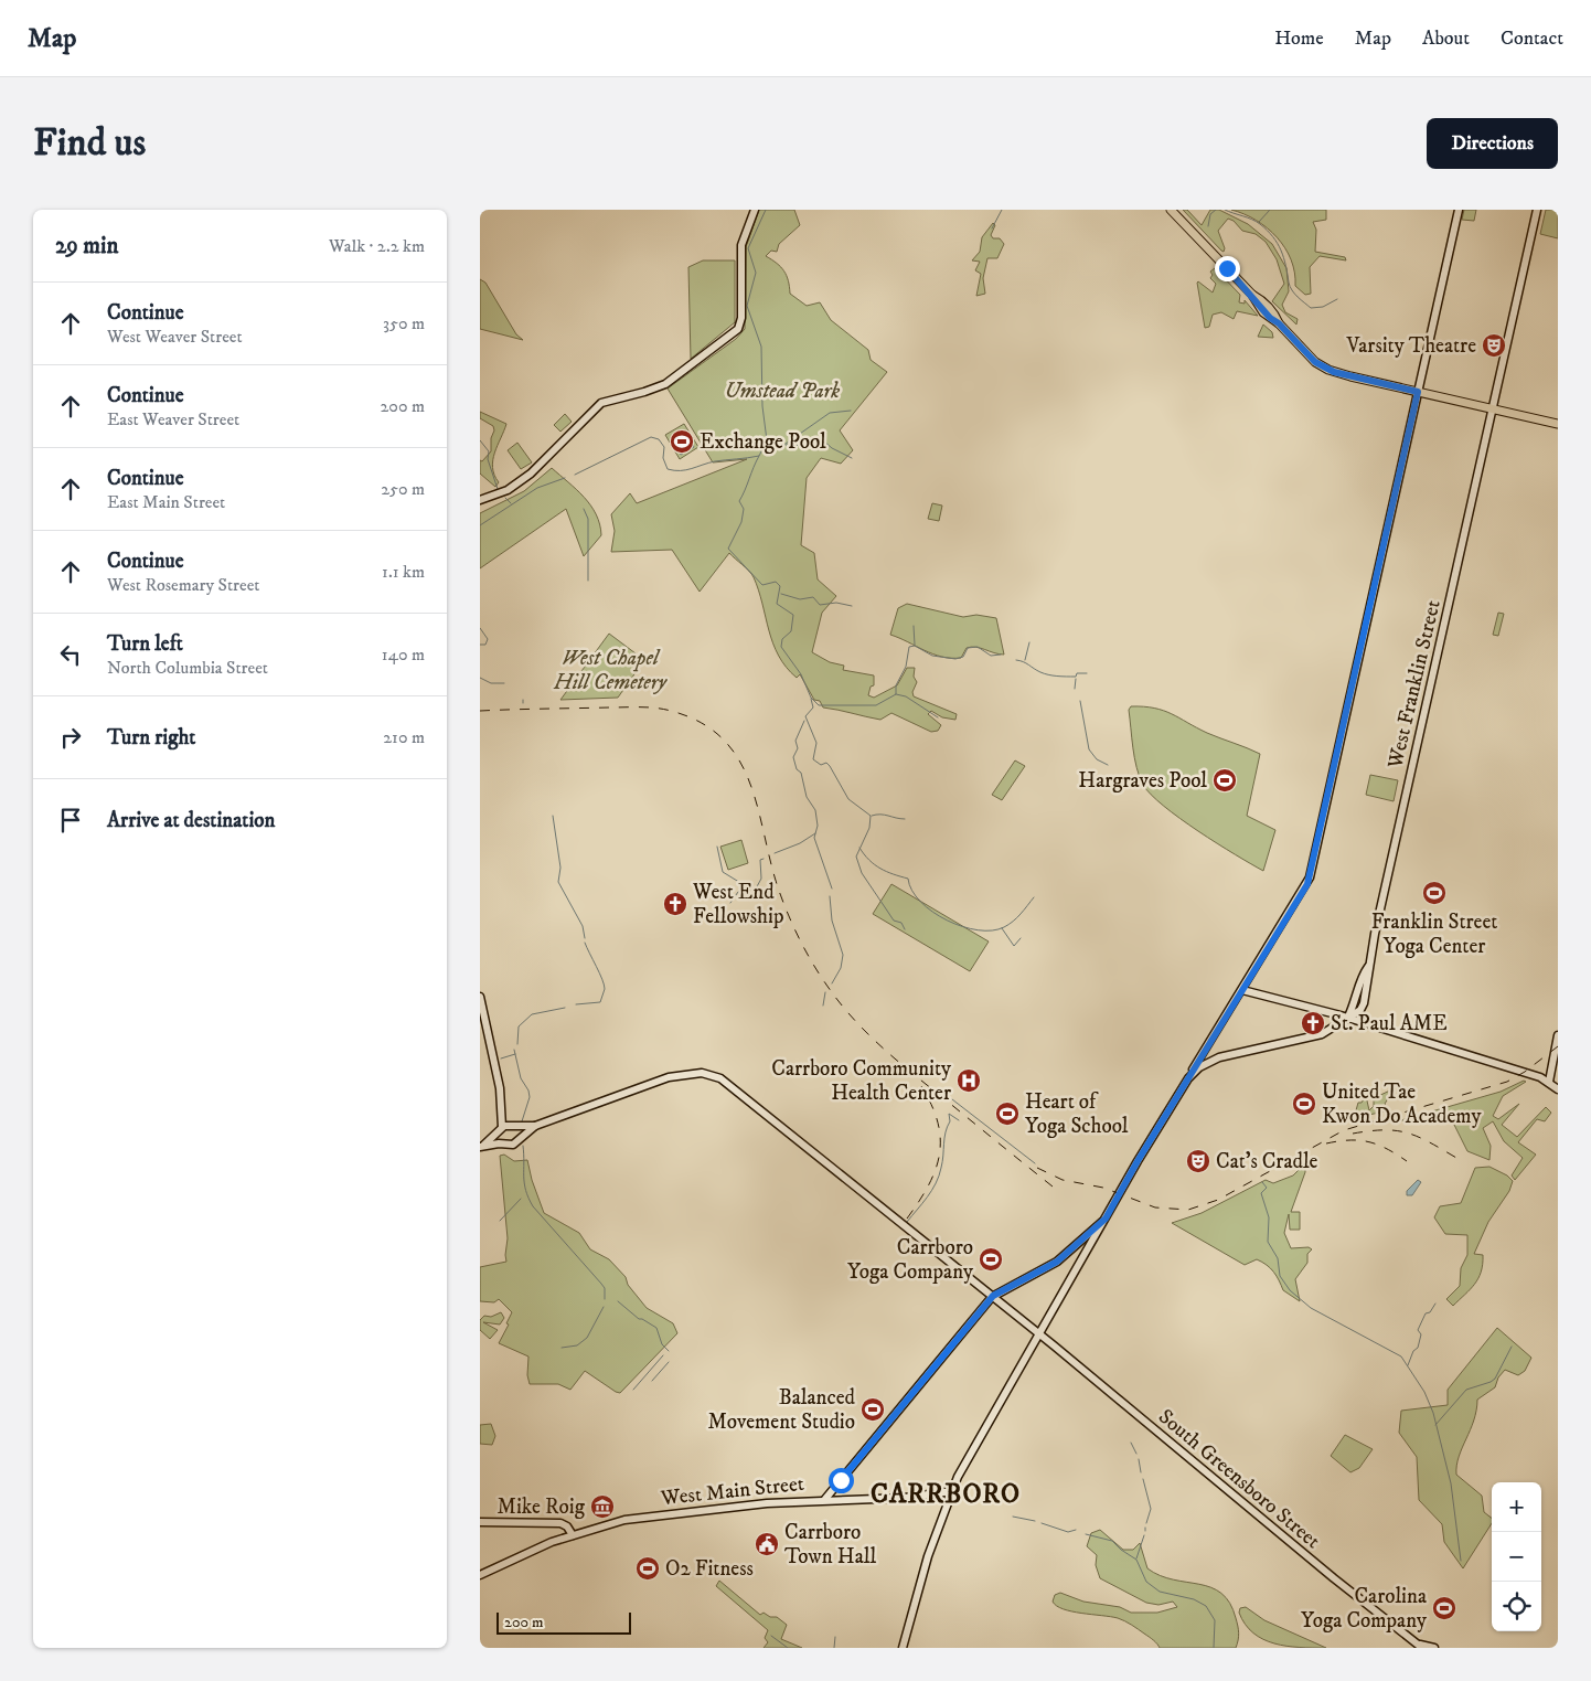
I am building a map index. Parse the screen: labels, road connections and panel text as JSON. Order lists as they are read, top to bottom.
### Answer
{
  "streets": {
    "main road": ["West Franklin Street", "South Greensboro Street", "West Main Street"]
  },
  "districts": ["CARRBORO"],
  "parks": ["Umstead Park", "West Chapel Hill Cemetery"],
  "places": {
    "theatre": ["Varsity Theatre", "Cat's Cradle"],
    "sports": [
      "Exchange Pool",
      "Hargraves Pool",
      "Franklin Street Yoga Center",
      "United Tae Kwon Do Academy",
      "Heart of Yoga School",
      "Carrboro Yoga Company",
      "Balanced Movement Studio",
      "O2 Fitness",
      "Carolina Yoga Company"
    ],
    "church": ["West End Fellowship", "St. Paul AME"],
    "hospital": ["Carrboro Community Health Center"],
    "museum": ["Mike Roig"],
    "public building": ["Carrboro Town Hall"]
  },
  "scale_bar": "200 m",
  "page": {
    "header": "Map",
    "nav": [
      "Home",
      "Map",
      "About",
      "Contact"
    ],
    "buttons": "Directions",
    "title": "Find us",
    "heading": ["29 min", "Walk · 2.2 km"],
    "list": [
      ["Continue", "West Weaver Street", "350 m"],
      ["Continue", "East Weaver Street", "200 m"],
      ["Continue", "East Main Street", "250 m"],
      ["Continue", "West Rosemary Street", "1.1 km"],
      ["Turn left", "North Columbia Street", "140 m"],
      ["Turn right", "210 m"],
      "Arrive at destination"
    ],
    "map_buttons": ["+", "−"],
    "scale": "200 m"
  }
}
